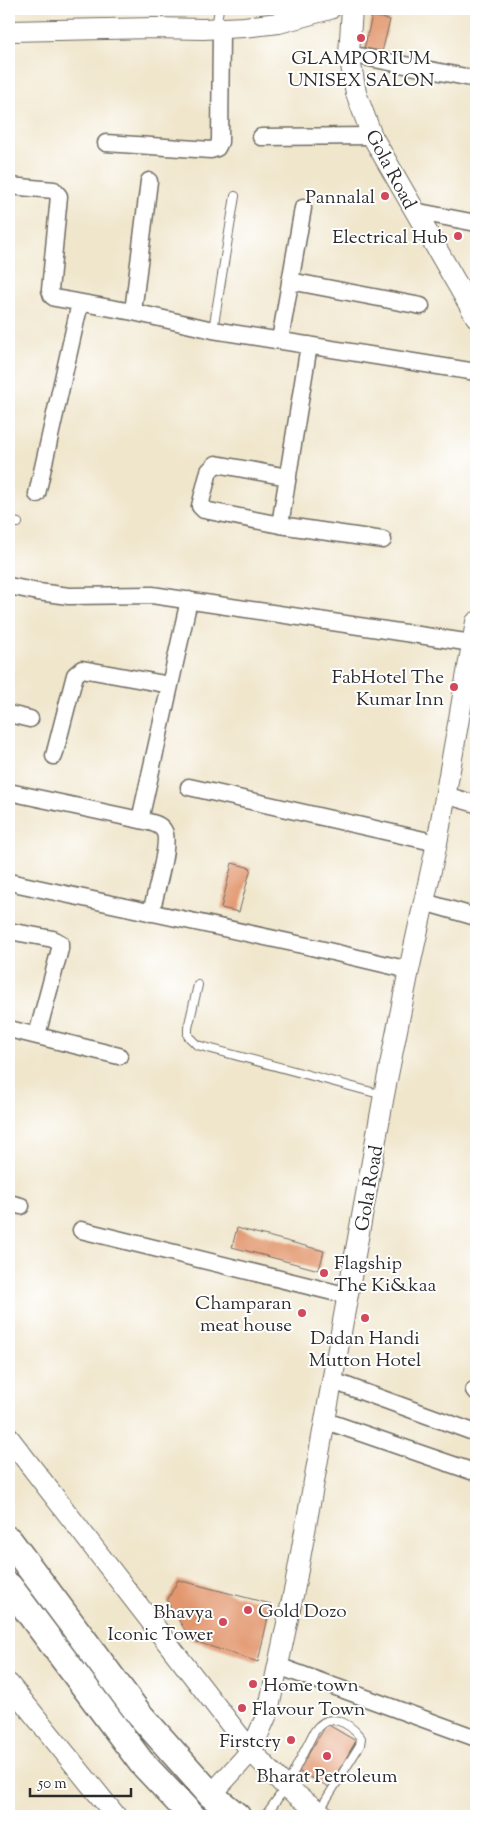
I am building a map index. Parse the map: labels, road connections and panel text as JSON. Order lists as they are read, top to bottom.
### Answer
{
  "streets": {
    "street": ["Gola Road"]
  },
  "places": [
    "GLAMPORIUM UNISEX SALON",
    "Pannalal",
    "Electrical Hub",
    "FabHotel The Kumar Inn",
    "Flagship The Ki&kaa",
    "Champaran meat house",
    "Dadan Handi Mutton Hotel",
    "Gold Dozo",
    "Bhavya Iconic Tower",
    "Home town",
    "Flavour Town",
    "Firstcry",
    "Bharat Petroleum"
  ],
  "scale_bar": "50 m"
}
